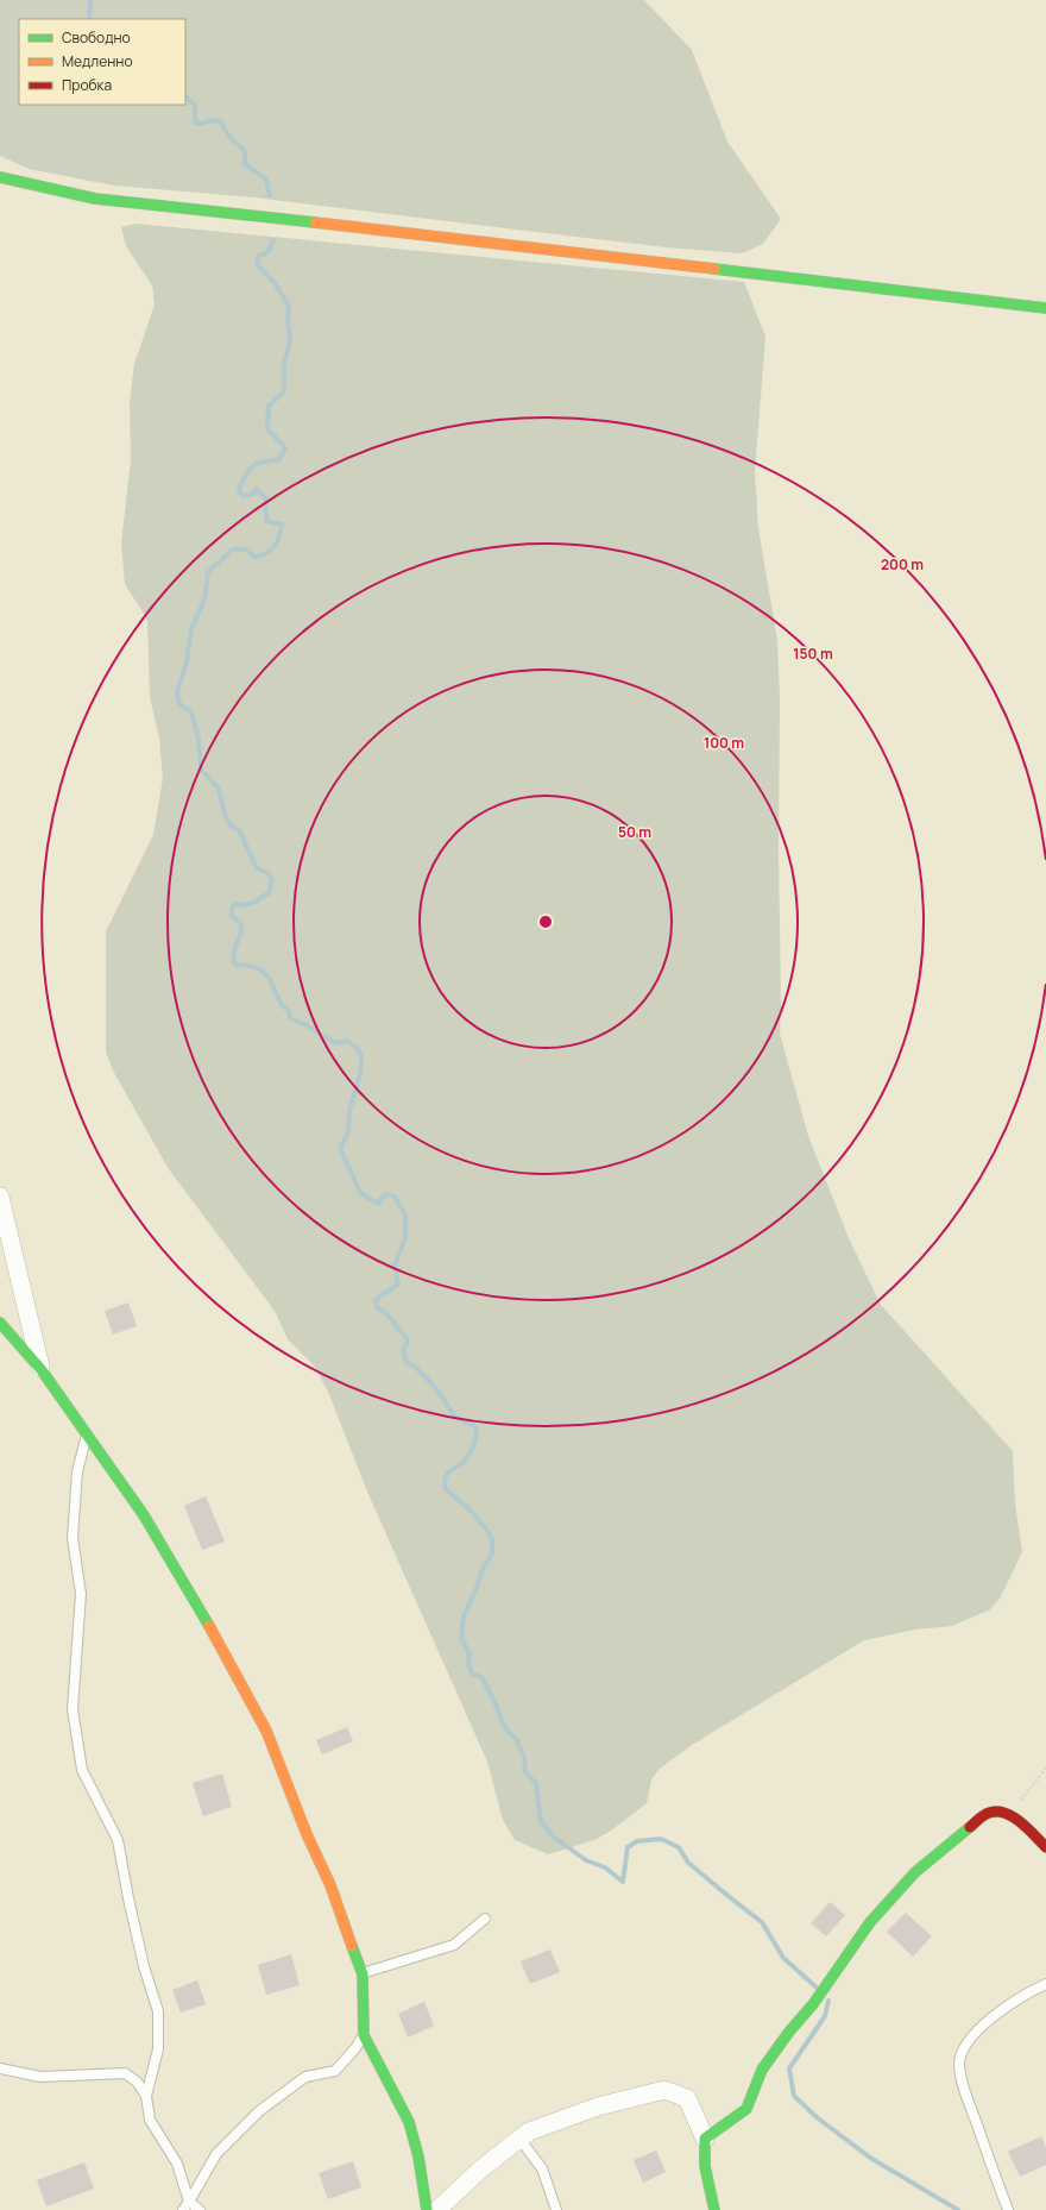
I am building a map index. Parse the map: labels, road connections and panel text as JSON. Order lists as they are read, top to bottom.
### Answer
{
  "legend": ["Свободно", "Медленно", "Пробка"],
  "rings": [
    "200 m",
    "150 m",
    "100 m",
    "50 m"
  ]
}
